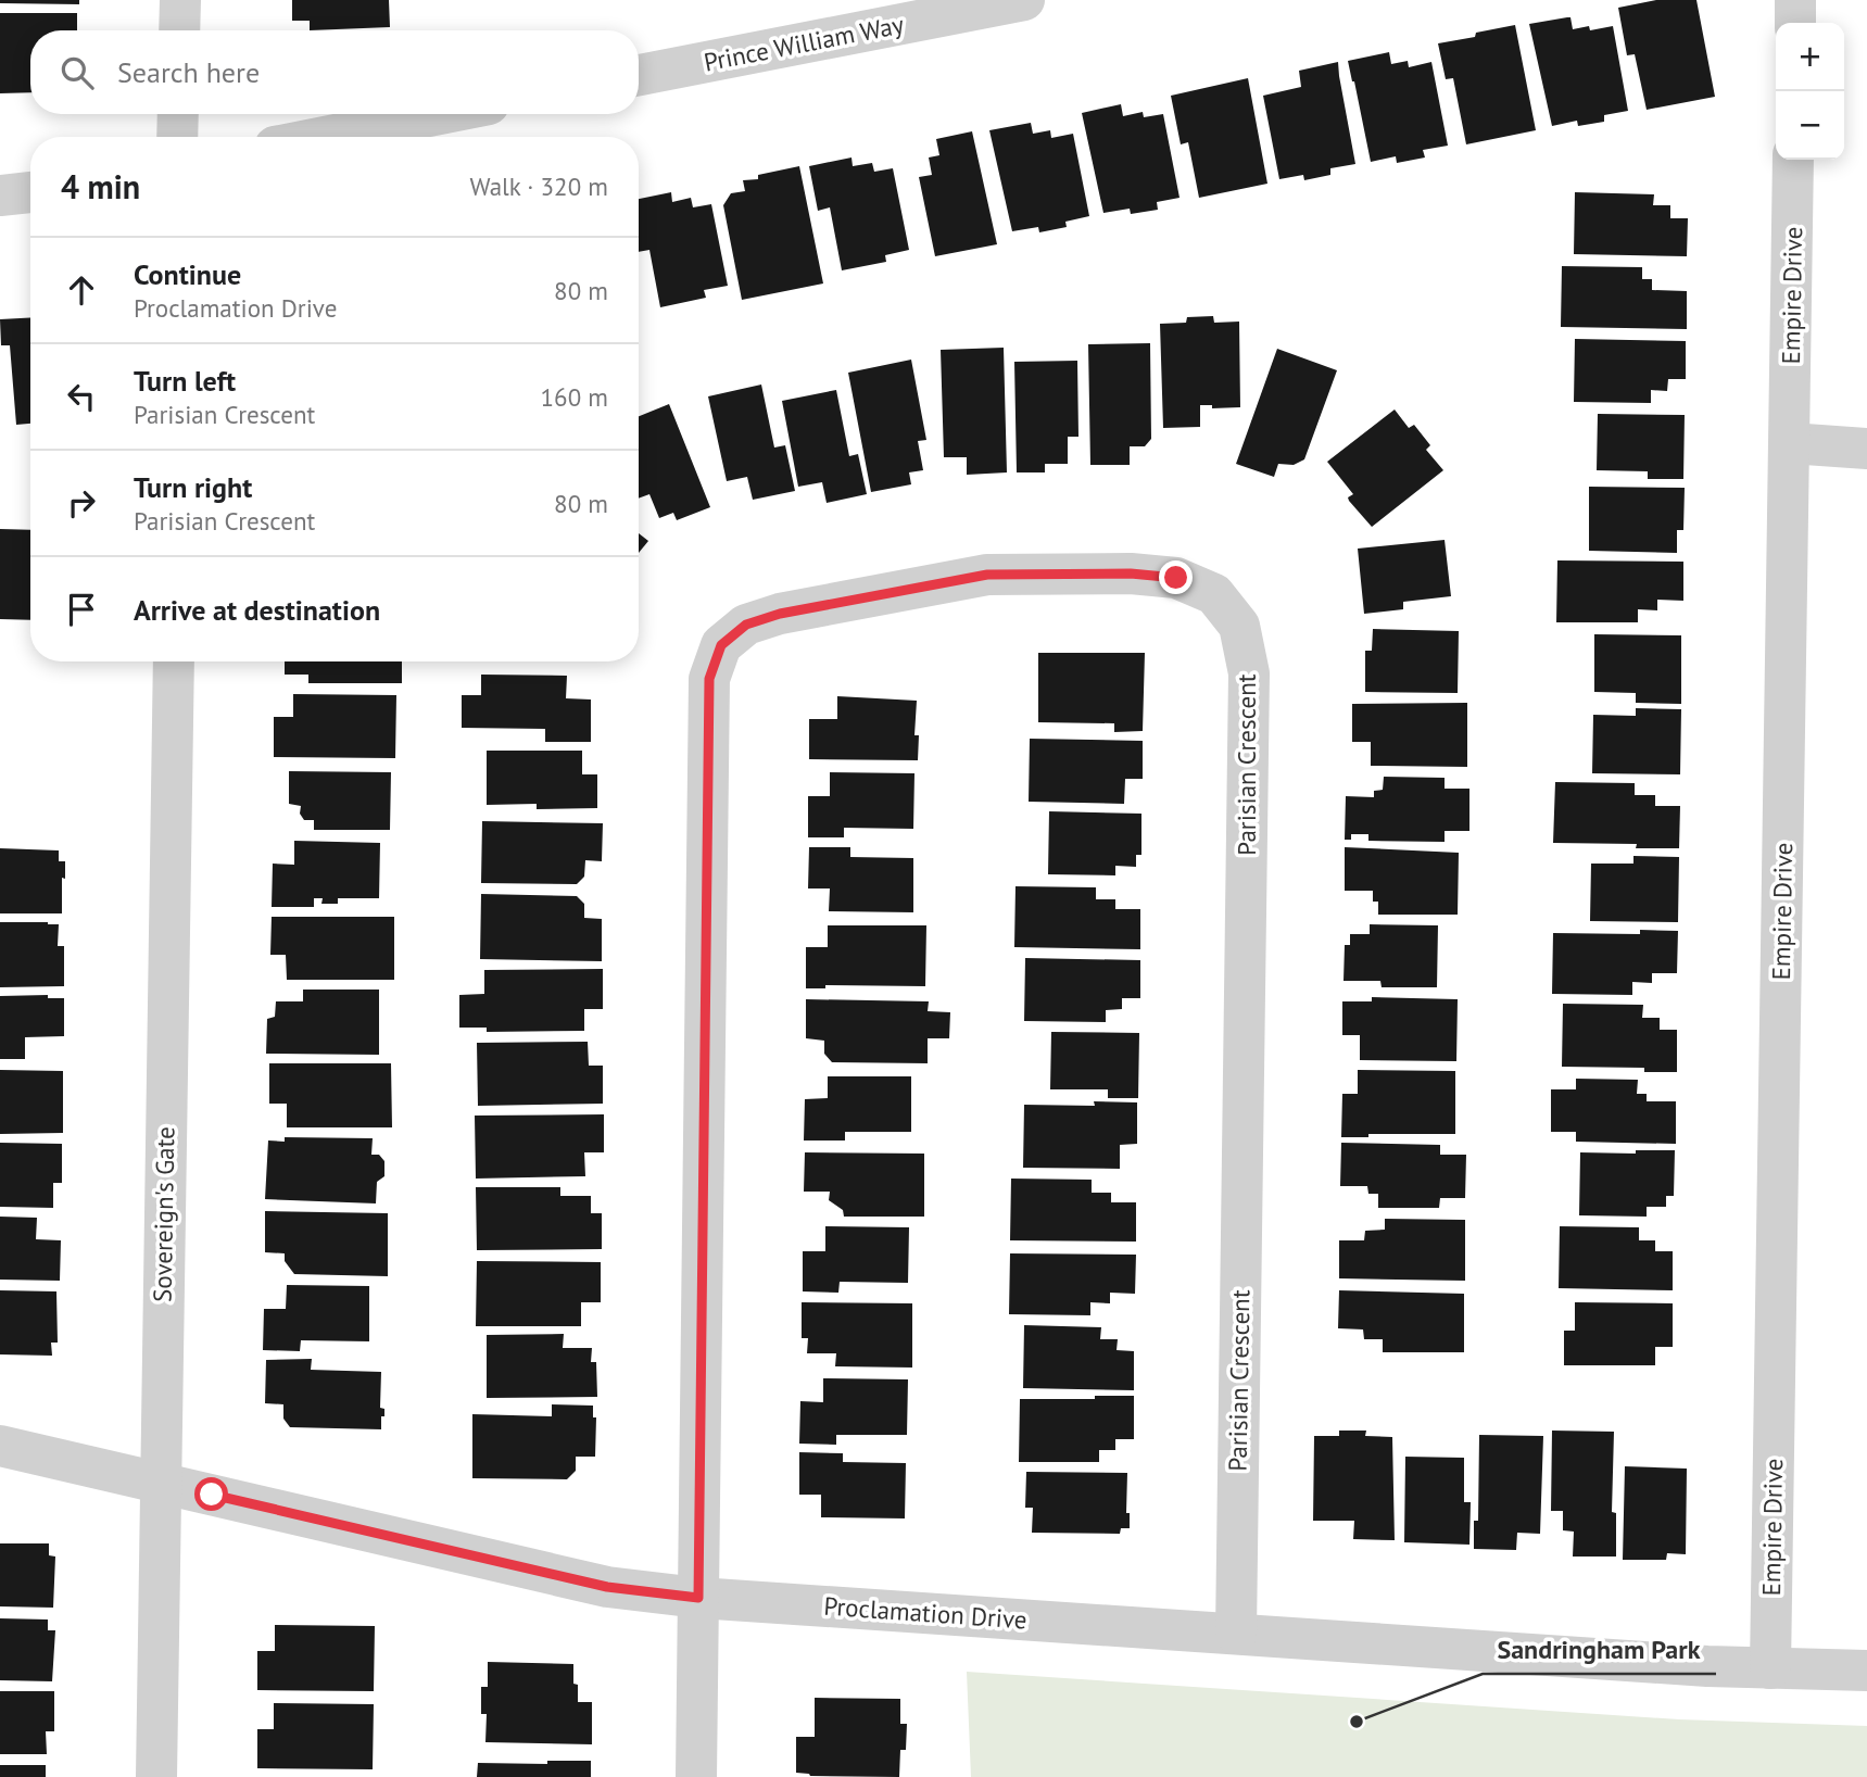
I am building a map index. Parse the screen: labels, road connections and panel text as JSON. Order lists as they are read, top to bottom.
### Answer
{
  "streets": {
    "street": [
      "Prince William Way",
      "Empire Drive",
      "Parisian Crescent",
      "Sovereign's Gate",
      "Proclamation Drive"
    ]
  },
  "crossings": [
    ["Empire Drive", "Proclamation Drive"],
    ["Parisian Crescent", "Proclamation Drive"],
    ["Sovereign's Gate", "Proclamation Drive"]
  ],
  "places": ["Sandringham Park"],
  "page": {
    "map_buttons": ["+", "−"],
    "search": "Search here",
    "heading": ["4 min", "Walk · 320 m"],
    "list": [
      ["Continue", "Proclamation Drive", "80 m"],
      ["Turn left", "Parisian Crescent", "160 m"],
      ["Turn right", "Parisian Crescent", "80 m"],
      "Arrive at destination"
    ]
  }
}
